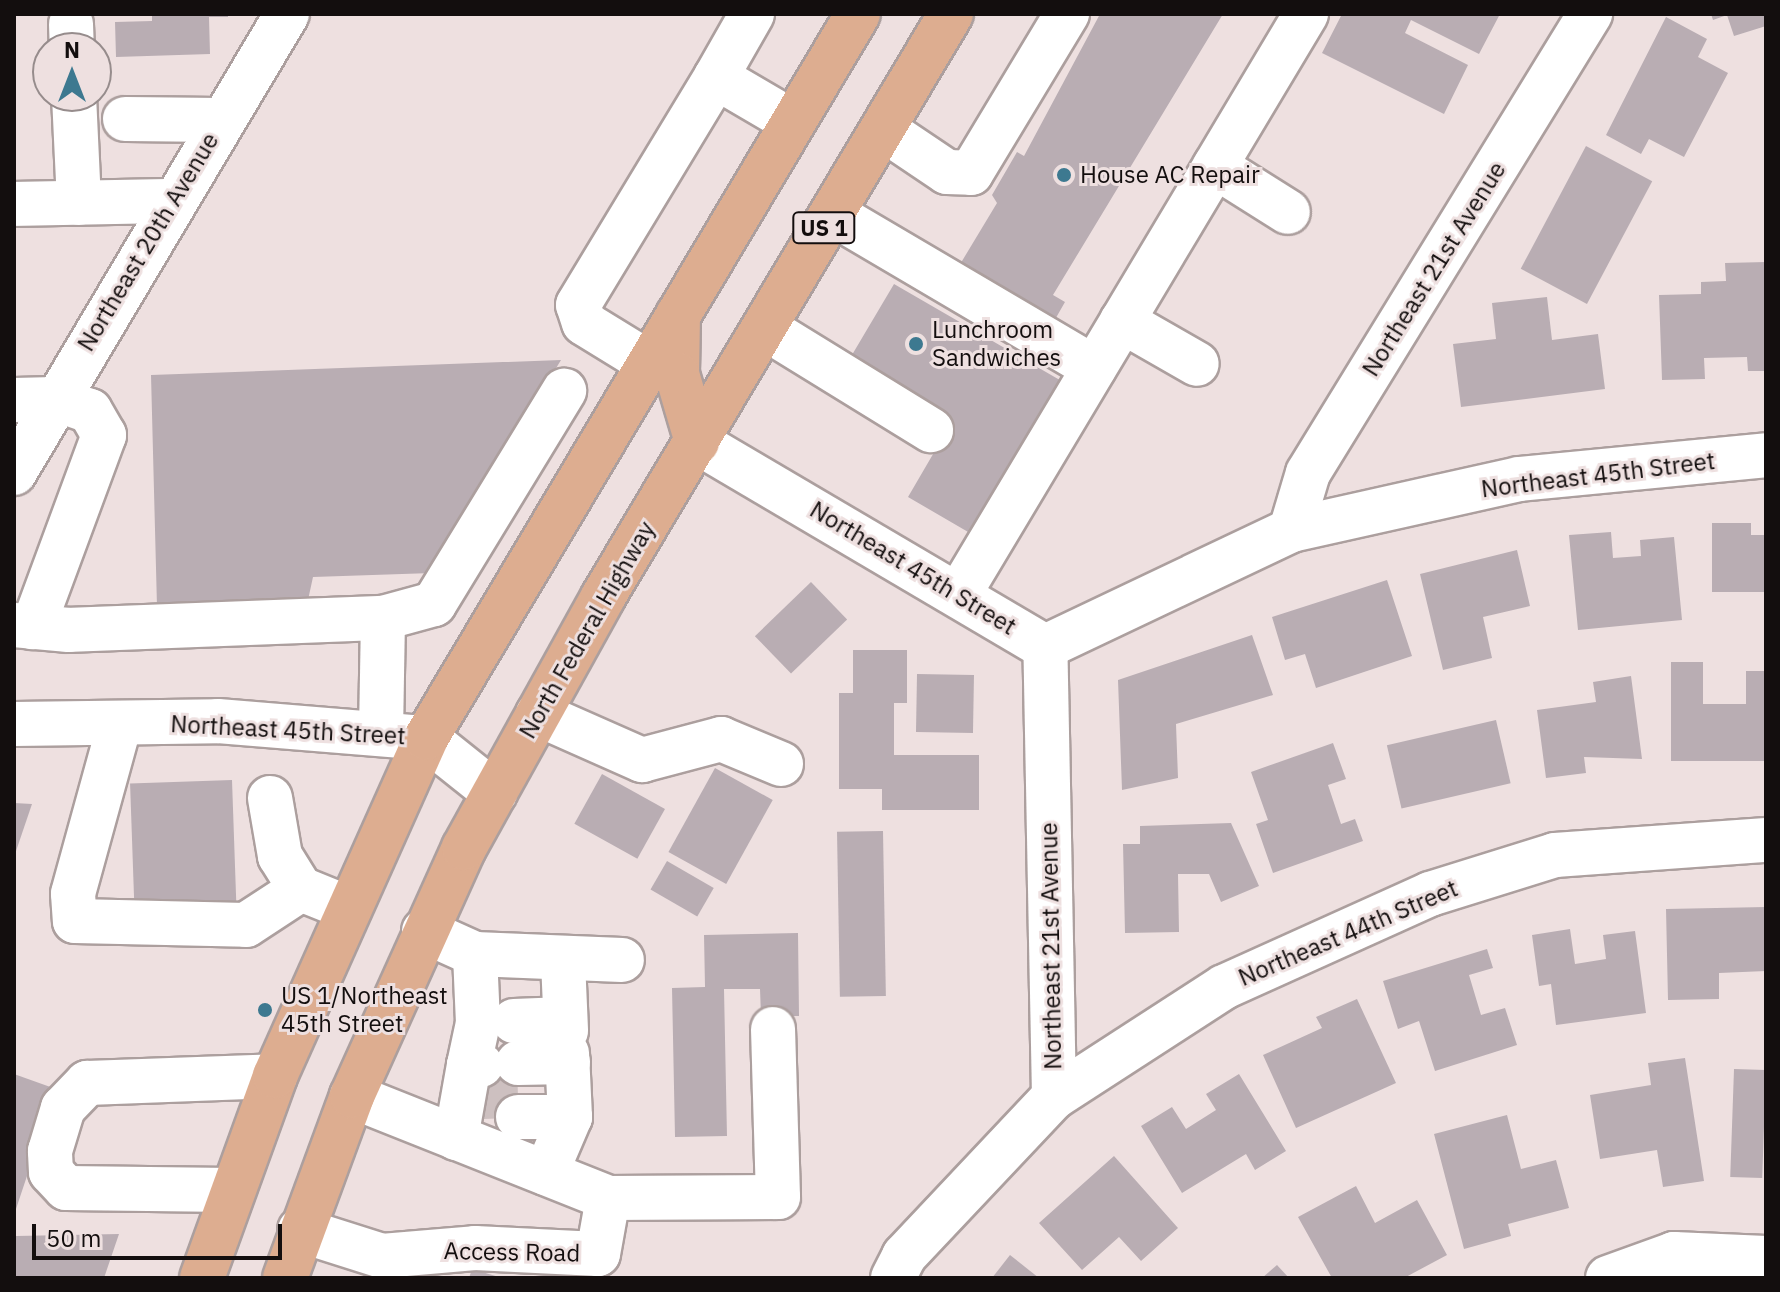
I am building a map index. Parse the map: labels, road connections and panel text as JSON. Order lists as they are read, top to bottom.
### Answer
{
  "streets": {
    "main road": ["US 1", "North Federal Highway"],
    "street": [
      "Northeast 20th Avenue",
      "Northeast 21st Avenue",
      "Northeast 45th Street",
      "Northeast 44th Street",
      "Access Road"
    ]
  },
  "crossings": [
    ["Northeast 21st Avenue", "Northeast 45th Street"],
    ["Northeast 21st Avenue", "Northeast 44th Street"],
    ["Northeast 45th Street", "North Federal Highway"],
    ["North Federal Highway", "Access Road"]
  ],
  "places": ["House AC Repair", "Lunchroom Sandwiches", "US 1/Northeast 45th Street"],
  "scale_bar": "50 m",
  "north": "top"
}
